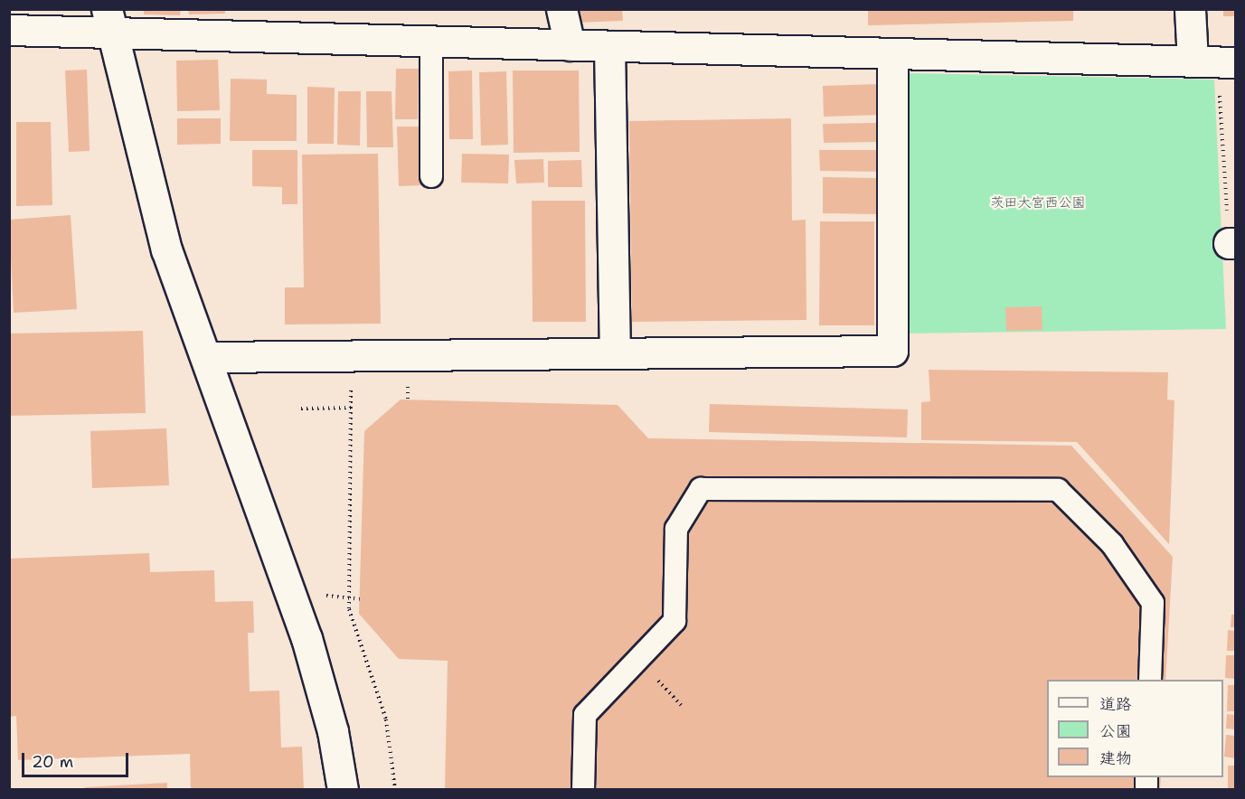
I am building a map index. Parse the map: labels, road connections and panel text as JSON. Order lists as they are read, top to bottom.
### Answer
{
  "parks": ["茨田大宮西公園"],
  "legend": ["道路", "公園", "建物"],
  "scale_bar": "20 m"
}
